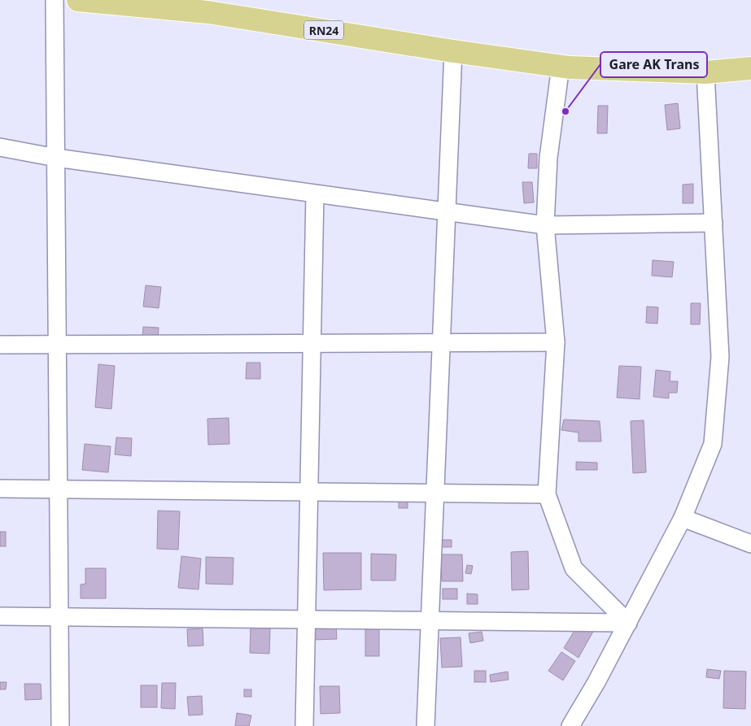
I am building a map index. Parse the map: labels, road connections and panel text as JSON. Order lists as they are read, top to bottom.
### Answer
{
  "streets": {
    "main road": ["RN24"]
  },
  "places": ["Gare AK Trans"]
}
